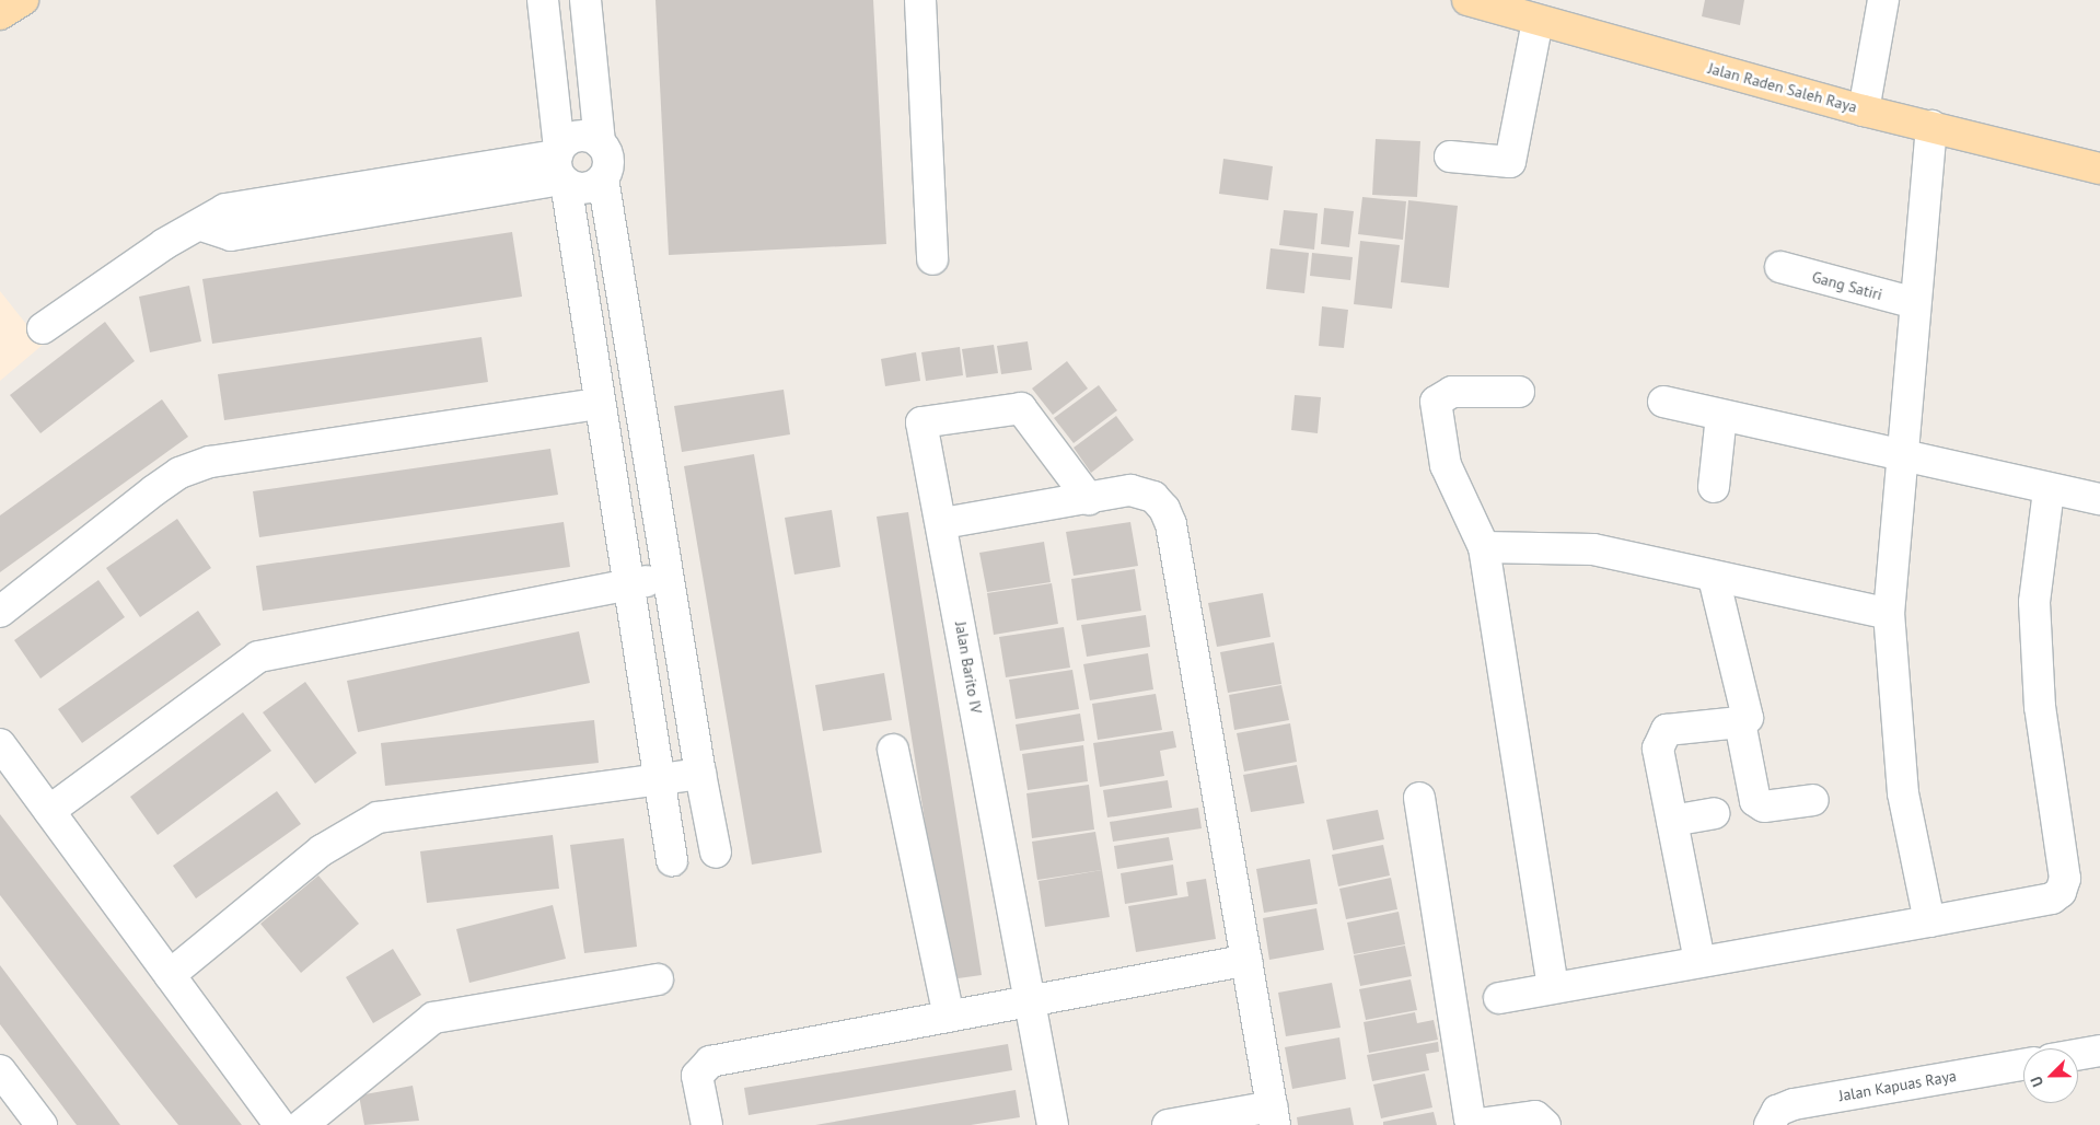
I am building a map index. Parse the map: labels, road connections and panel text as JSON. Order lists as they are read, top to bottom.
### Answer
{
  "streets": {
    "main road": ["Jalan Raden Saleh Raya"],
    "street": ["Gang Satiri", "Jalan Barito IV", "Jalan Kapuas Raya"]
  },
  "north": "bottom left"
}
